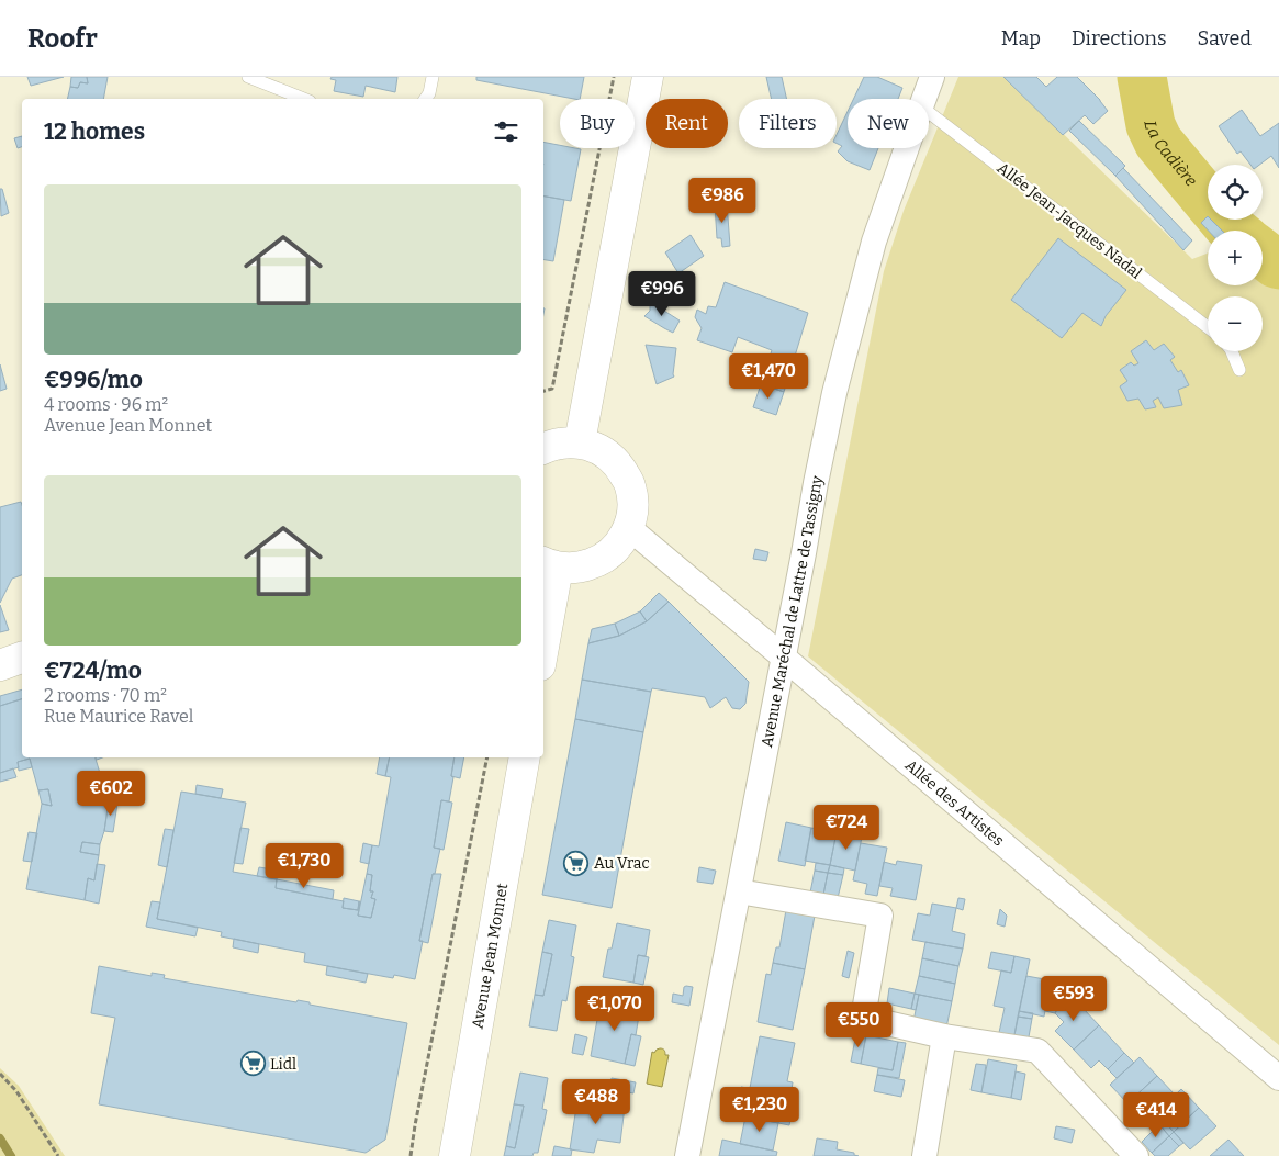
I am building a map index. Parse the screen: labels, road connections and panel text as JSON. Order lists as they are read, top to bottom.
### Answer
{
  "streets": {
    "street": ["Avenue Maréchal de Lattre de Tassigny", "Allée des Artistes", "Avenue Jean Monnet"],
    "lane": ["Allée Jean-Jacques Nadal"]
  },
  "crossings": [
    ["Avenue Maréchal de Lattre de Tassigny", "Allée des Artistes"]
  ],
  "water": ["La Cadière"],
  "places": {
    "supermarket": ["Au Vrac", "Lidl"]
  },
  "page": {
    "header": "Roofr",
    "nav": ["Map", "Directions", "Saved"],
    "chip": [
      "Buy",
      "Rent",
      "Filters",
      "New"
    ],
    "heading": "12 homes",
    "map_buttons": ["+", "−"],
    "list": [
      {
        "name": "€996/mo",
        "note": "4 rooms · 96 m² · Avenue Jean Monnet"
      },
      {
        "name": "€724/mo",
        "note": "2 rooms · 70 m² · Rue Maurice Ravel"
      }
    ],
    "price": [
      "€986",
      "€996",
      "€1,470",
      "€602",
      "€724",
      "€1,730",
      "€593",
      "€1,070",
      "€550",
      "€488",
      "€1,230",
      "€414"
    ]
  }
}
